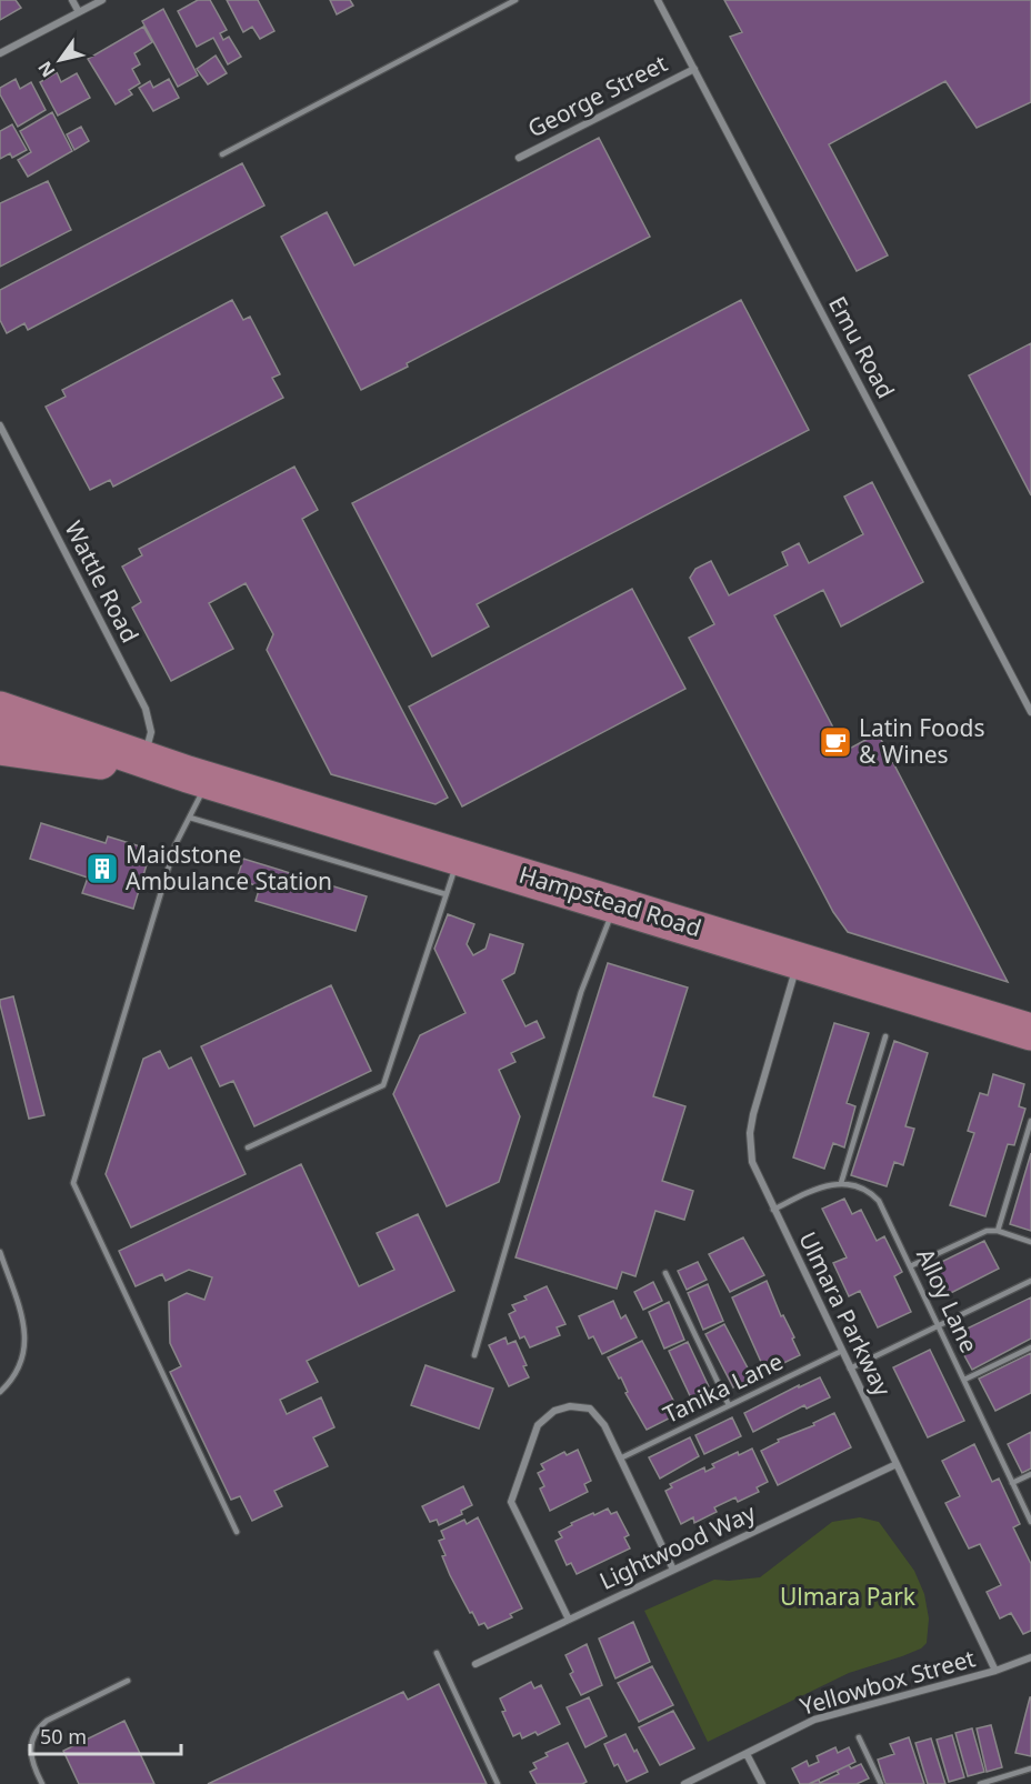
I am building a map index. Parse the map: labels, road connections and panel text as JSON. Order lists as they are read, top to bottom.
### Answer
{
  "streets": {
    "main road": ["Hampstead Road"],
    "street": [
      "George Street",
      "Emu Road",
      "Wattle Road",
      "Ulmara Parkway",
      "Lightwood Way",
      "Yellowbox Street"
    ],
    "lane": ["Alloy Lane", "Tanika Lane"]
  },
  "crossings": [
    ["George Street", "Emu Road"],
    ["Wattle Road", "Hampstead Road"],
    ["Hampstead Road", "Ulmara Parkway"],
    ["Ulmara Parkway", "Tanika Lane"],
    ["Ulmara Parkway", "Lightwood Way"],
    ["Ulmara Parkway", "Yellowbox Street"]
  ],
  "parks": ["Ulmara Park"],
  "places": {
    "cafe": ["Latin Foods & Wines"],
    "building": ["Maidstone Ambulance Station"]
  },
  "scale_bar": "50 m",
  "north": "bottom left"
}
